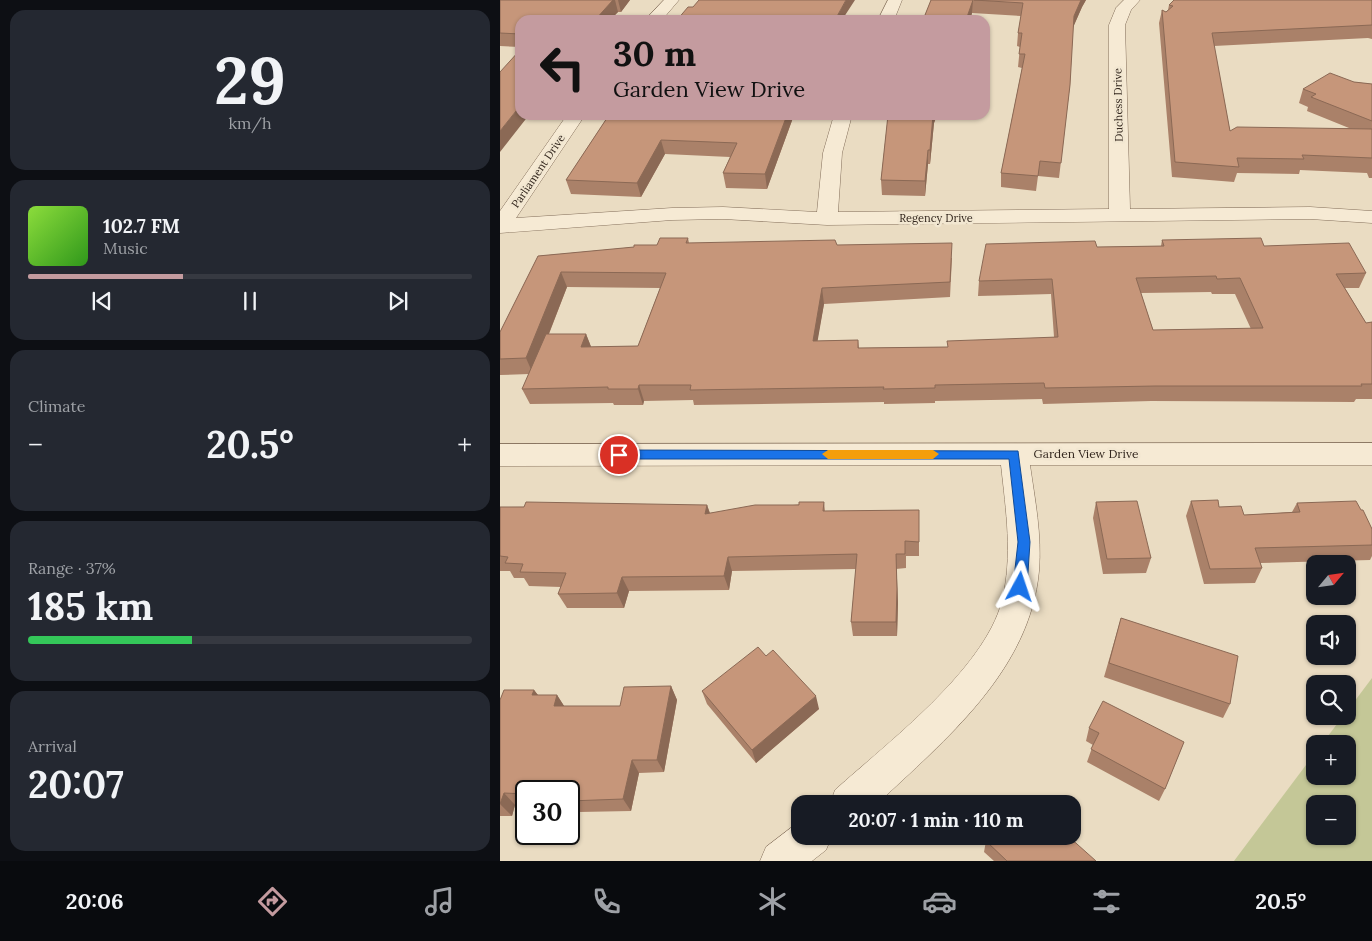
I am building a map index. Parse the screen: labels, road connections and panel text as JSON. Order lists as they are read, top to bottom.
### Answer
{
  "streets": {
    "street": [
      "Duchess Drive",
      "Parliament Drive",
      "Regency Drive",
      "Garden View Drive"
    ]
  },
  "crossings": [
    ["Duchess Drive", "Regency Drive"],
    ["Parliament Drive", "Regency Drive"]
  ],
  "north": "top right",
  "page": {
    "tile": [
      ["29", "km/h"],
      "Climate",
      ["Range · 37%", "185 km"],
      ["Arrival", "20:07"]
    ],
    "turn": ["30 m", "Garden View Drive"],
    "song": ["102.7 FM", "Music"],
    "heat": ["−", "20.5°", "+"],
    "map_buttons": ["+", "−"],
    "limit": "30",
    "trip": "20:07 · 1 min · 110 m",
    "tabs": ["20:06", "20.5°"]
  }
}
